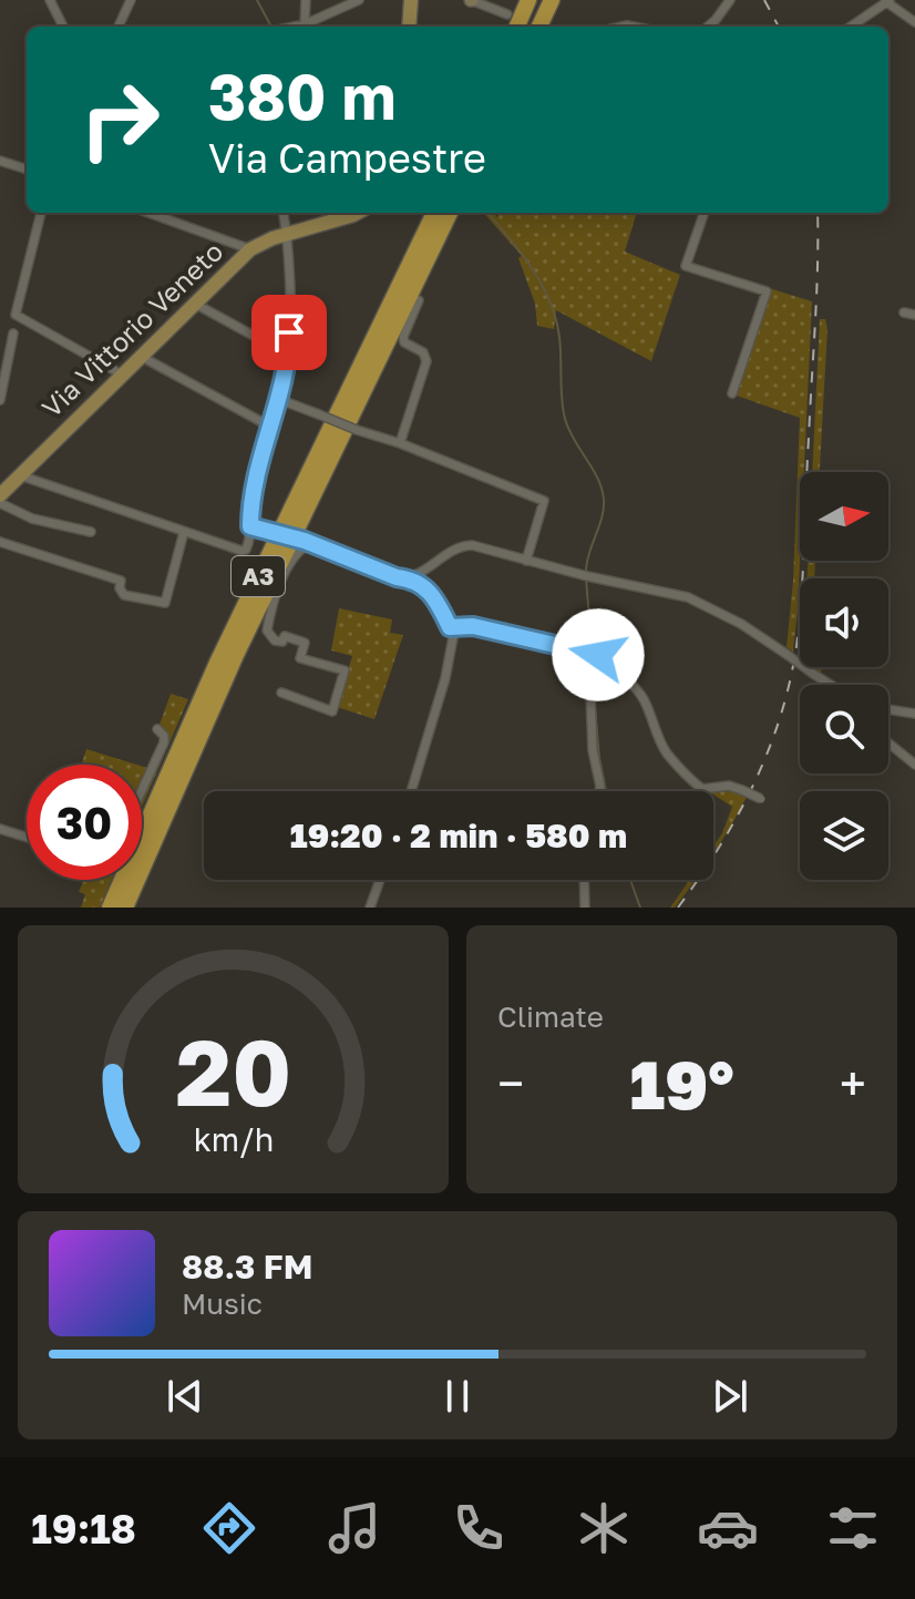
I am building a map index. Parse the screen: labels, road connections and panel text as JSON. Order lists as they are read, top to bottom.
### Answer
{
  "streets": {
    "highway": ["A3"],
    "main road": ["Via Vittorio Veneto"]
  },
  "north": "right",
  "page": {
    "turn": ["380 m", "Via Campestre"],
    "limit": "30",
    "trip": "19:20 · 2 min · 580 m",
    "tile": "Climate",
    "heat": ["−", "19°", "+"],
    "song": ["88.3 FM", "Music"],
    "tabs": "19:18",
    "gauge": ["20", "km/h"]
  }
}
